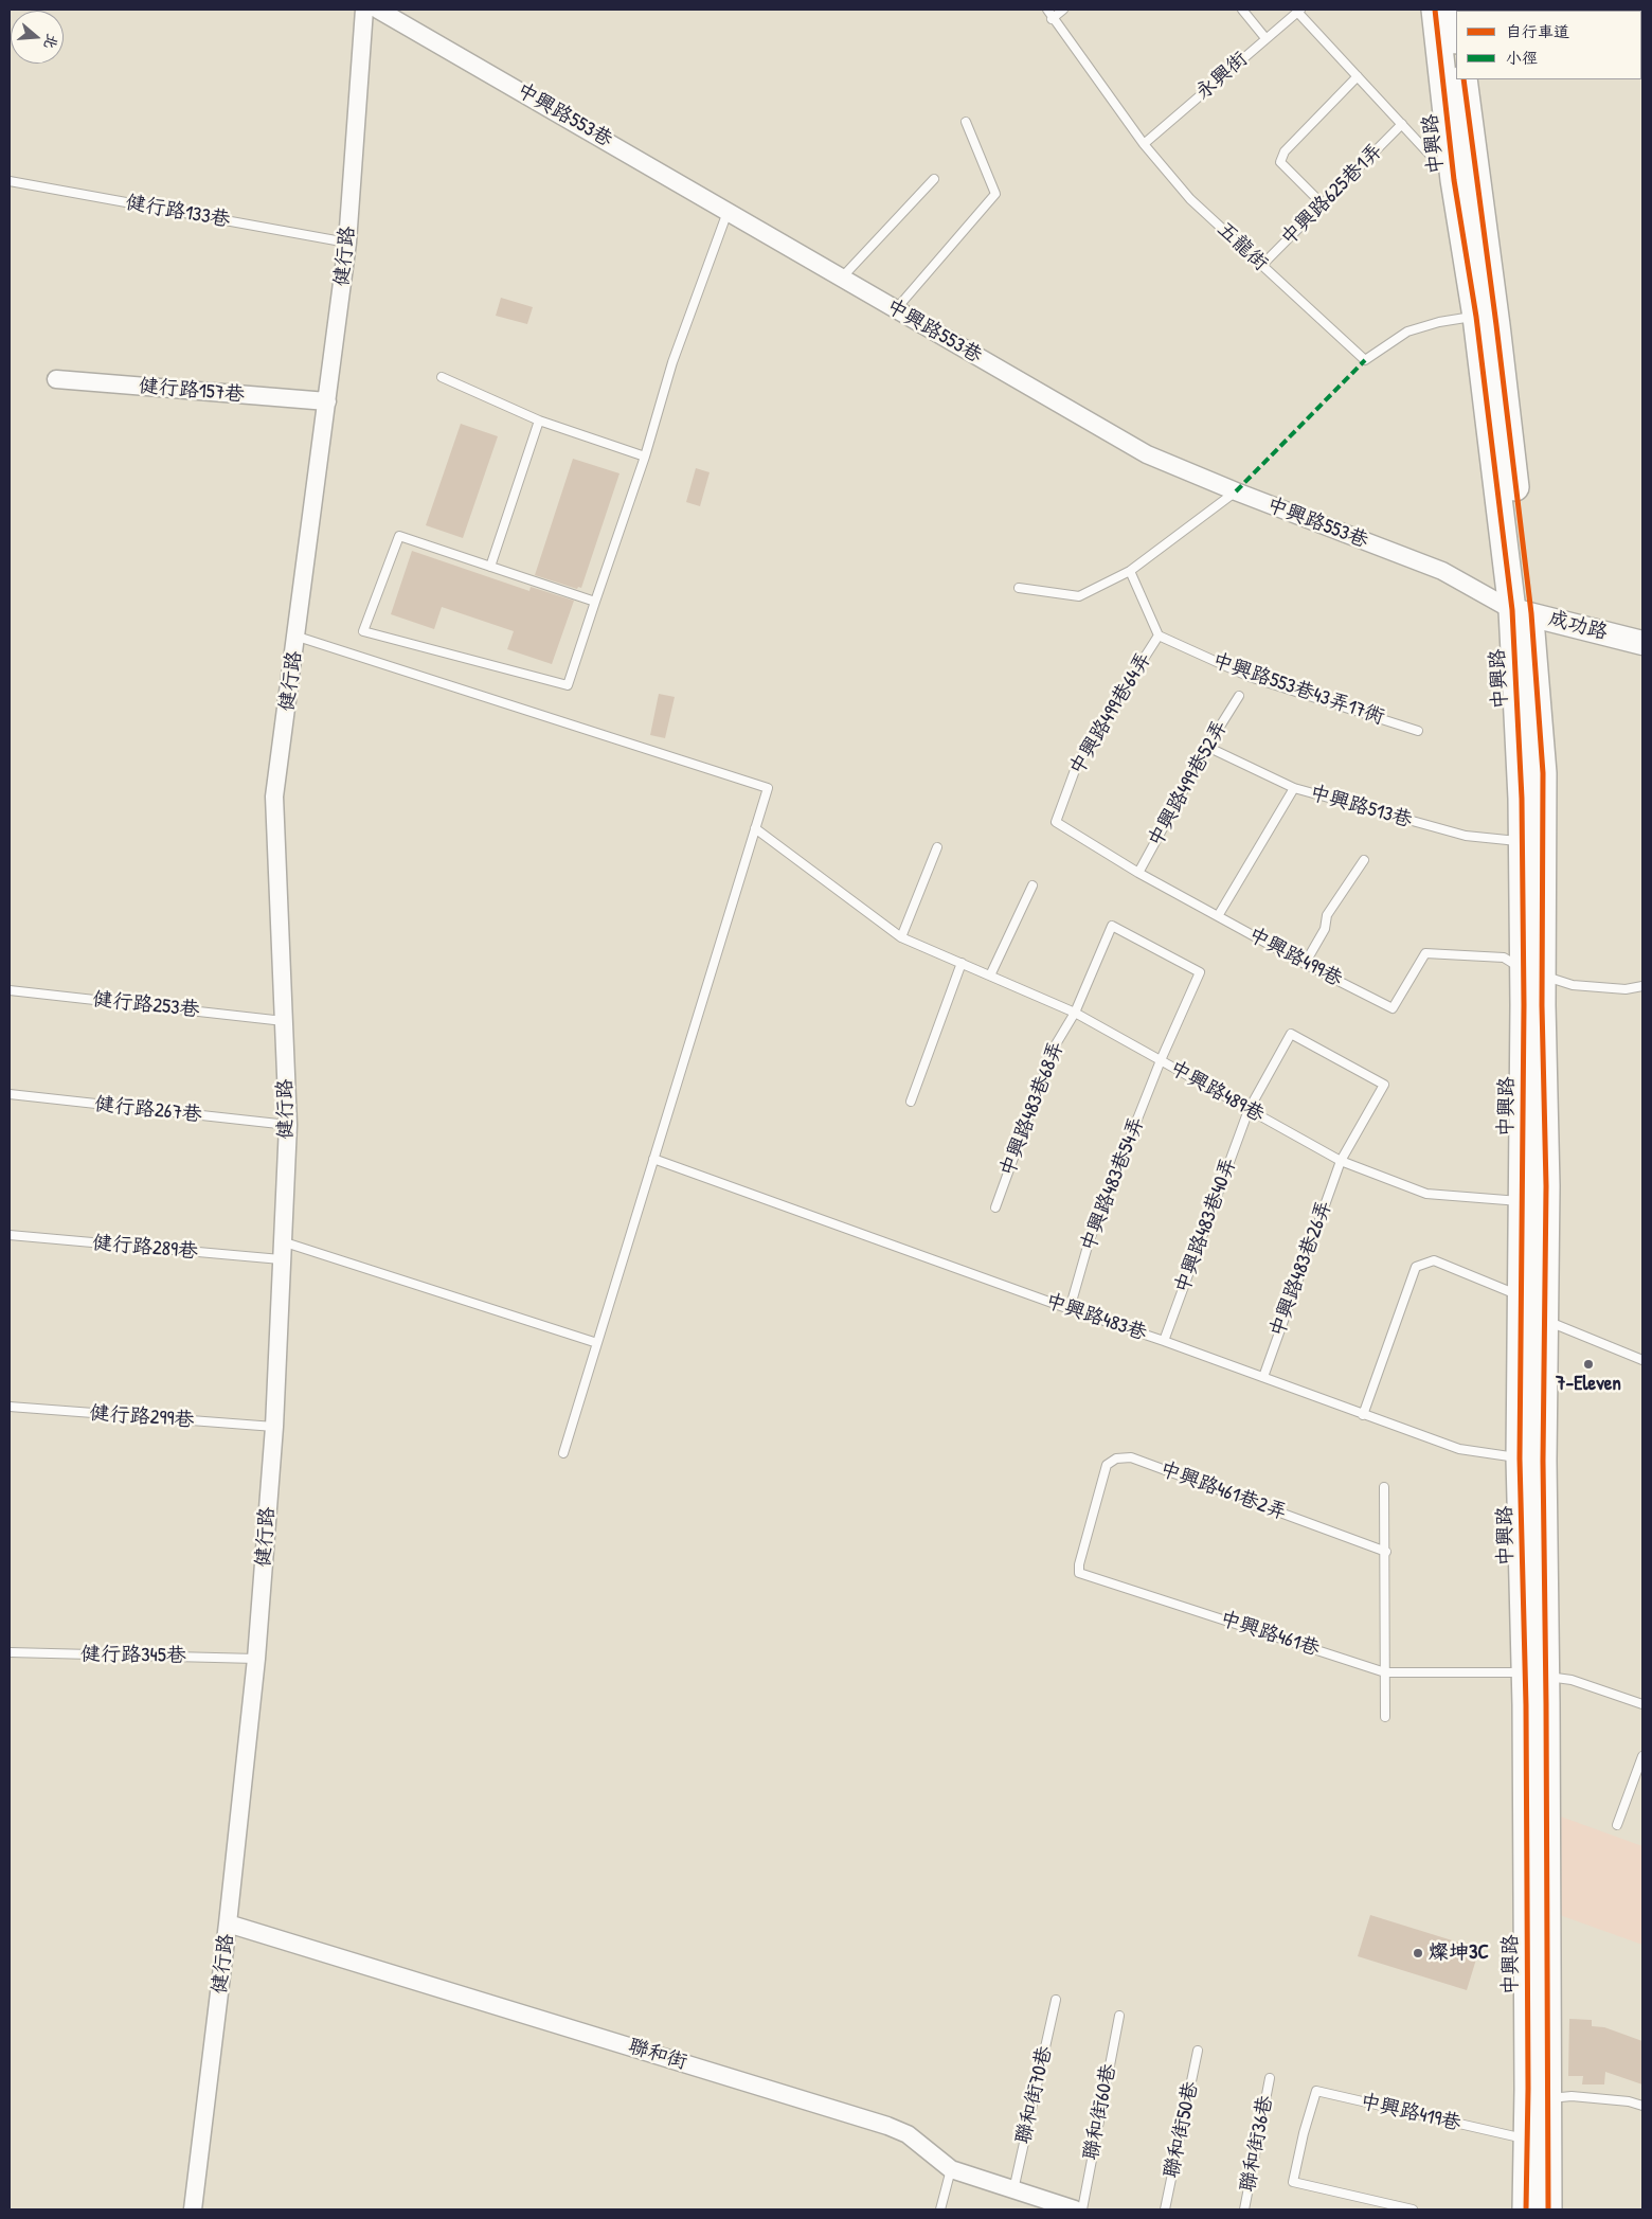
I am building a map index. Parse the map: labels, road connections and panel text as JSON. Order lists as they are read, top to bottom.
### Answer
{
  "streets": {
    "main road": ["中興路"],
    "street": [
      "中興路553巷",
      "健行路",
      "健行路157巷",
      "成功路",
      "聯和街"
    ],
    "lane": [
      "永興街",
      "中興路625巷1弄",
      "健行路133巷",
      "五龍街",
      "中興路553巷43弄17衖",
      "中興路499巷64弄",
      "中興路499巷52弄",
      "中興路513巷",
      "中興路499巷",
      "健行路253巷",
      "中興路489巷",
      "中興路483巷68弄",
      "健行路267巷",
      "中興路483巷54弄",
      "中興路483巷40弄",
      "健行路289巷",
      "中興路483巷26弄",
      "中興路483巷",
      "健行路299巷",
      "中興路461巷2弄",
      "中興路461巷",
      "健行路345巷",
      "聯和街70巷",
      "聯和街60巷",
      "中興路419巷",
      "聯和街50巷",
      "聯和街36巷"
    ]
  },
  "crossings": [
    ["永興街", "五龍街"],
    ["中興路553巷", "中興路"],
    ["中興路553巷", "成功路"],
    ["中興路", "五龍街"],
    ["中興路", "成功路"],
    ["中興路", "中興路513巷"],
    ["中興路", "中興路499巷"],
    ["中興路", "中興路489巷"],
    ["中興路", "中興路483巷"],
    ["中興路", "中興路461巷"],
    ["中興路", "中興路419巷"],
    ["中興路625巷1弄", "五龍街"],
    ["健行路133巷", "健行路"],
    ["健行路", "健行路157巷"],
    ["健行路", "健行路253巷"],
    ["健行路", "健行路267巷"],
    ["健行路", "健行路289巷"],
    ["健行路", "健行路299巷"],
    ["健行路", "健行路345巷"],
    ["健行路", "聯和街"],
    ["中興路553巷43弄17衖", "中興路499巷64弄"],
    ["中興路499巷64弄", "中興路499巷"],
    ["中興路499巷52弄", "中興路513巷"],
    ["中興路499巷52弄", "中興路499巷"],
    ["中興路489巷", "中興路483巷68弄"],
    ["中興路489巷", "中興路483巷54弄"],
    ["中興路489巷", "中興路483巷40弄"],
    ["中興路489巷", "中興路483巷26弄"],
    ["中興路483巷68弄", "中興路483巷54弄"],
    ["中興路483巷54弄", "中興路483巷"],
    ["中興路483巷40弄", "中興路483巷26弄"],
    ["中興路483巷40弄", "中興路483巷"],
    ["中興路483巷26弄", "中興路483巷"],
    ["中興路461巷2弄", "中興路461巷"],
    ["聯和街", "聯和街70巷"]
  ],
  "places": ["7-Eleven", "燦坤3C"],
  "legend": ["自行車道", "小徑"],
  "north": "right"
}
